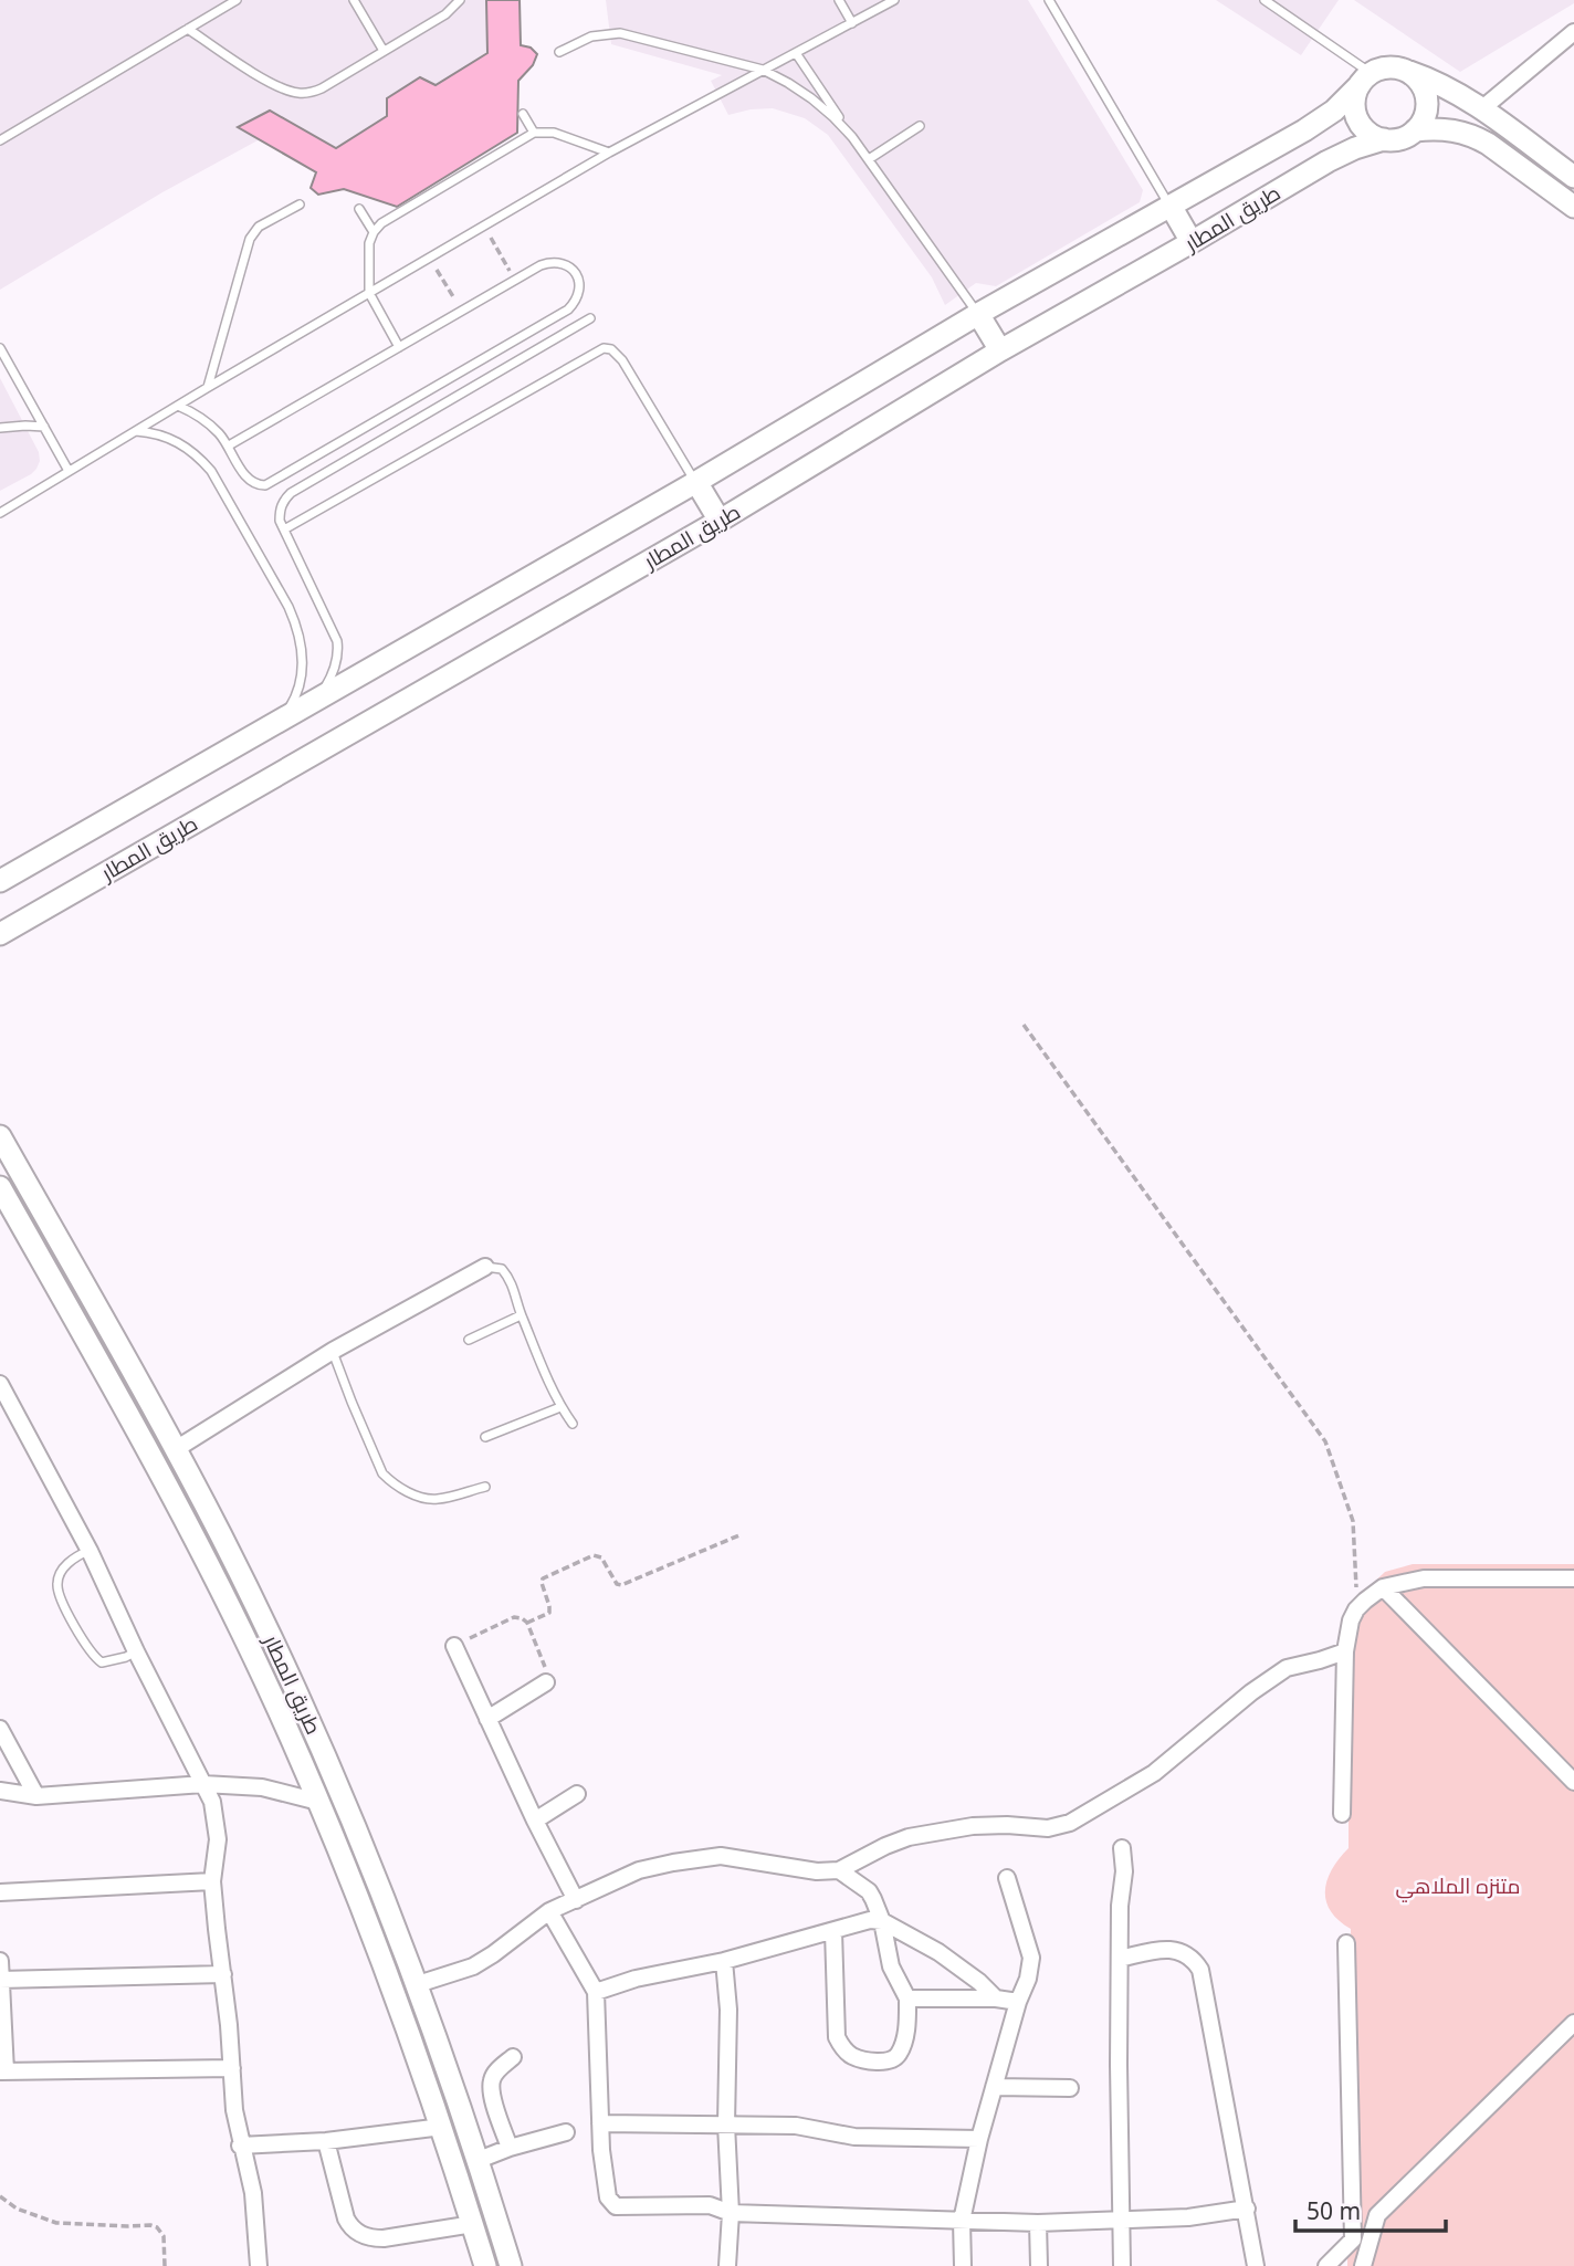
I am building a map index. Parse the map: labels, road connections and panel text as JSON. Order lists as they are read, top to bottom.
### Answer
{
  "streets": {
    "main road": ["طريق المطار"]
  },
  "parks": ["متنزه الملاهي"],
  "scale_bar": "50 m"
}
